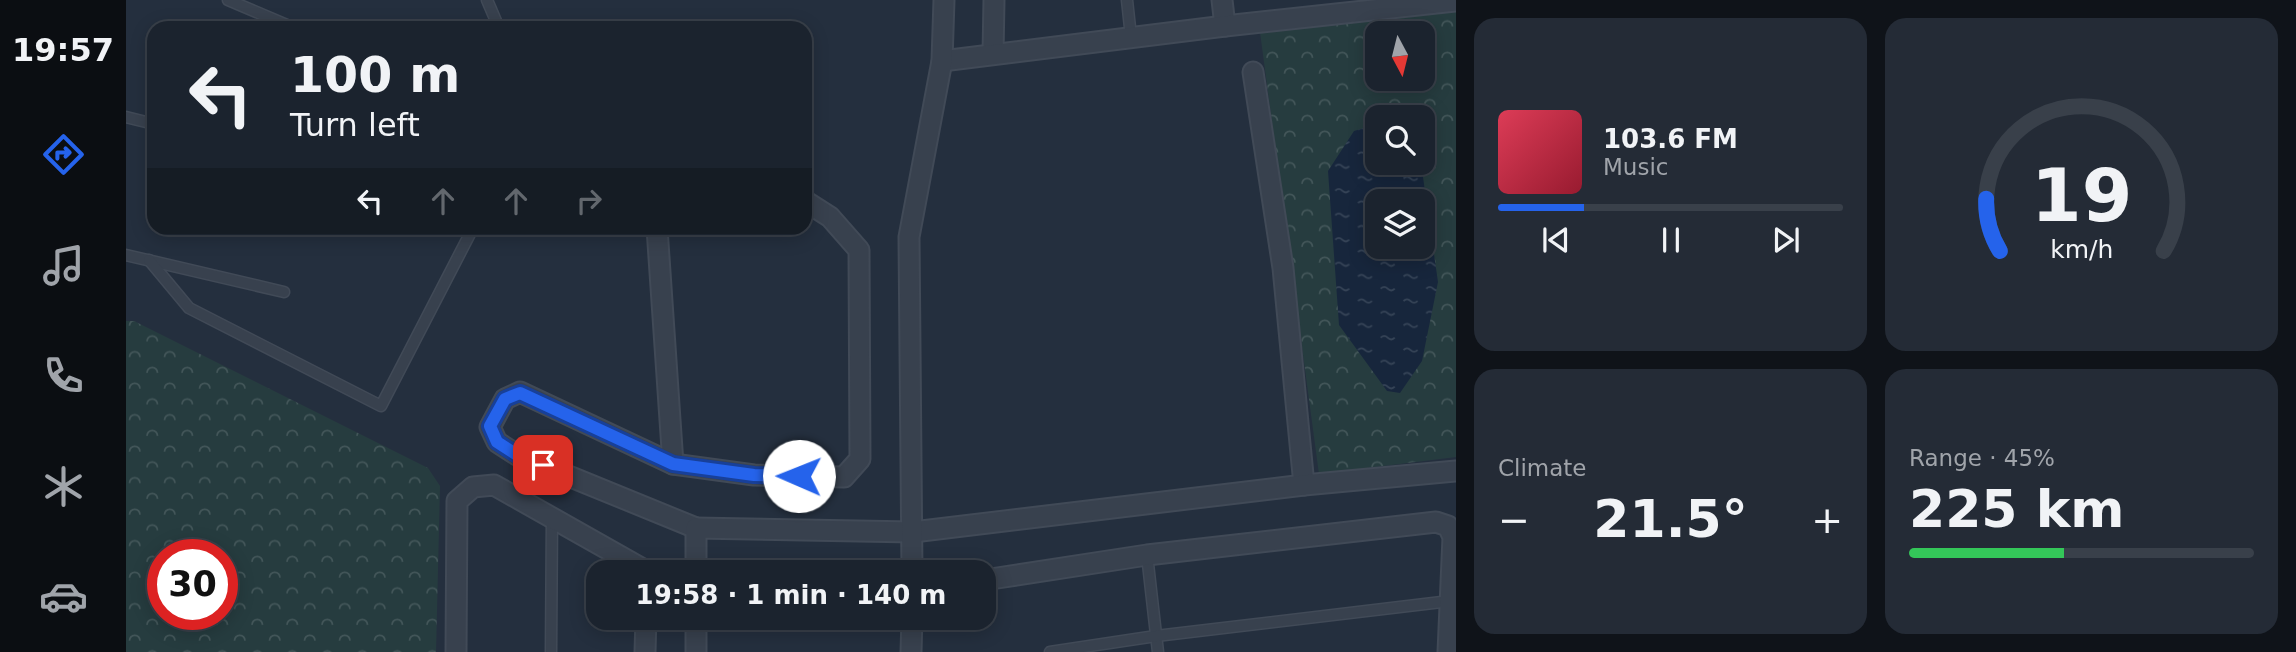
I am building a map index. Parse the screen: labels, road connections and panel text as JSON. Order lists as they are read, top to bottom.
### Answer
{
  "north": "bottom",
  "page": {
    "tabs": "19:57",
    "turn": ["100 m", "Turn left"],
    "song": ["103.6 FM", "Music"],
    "tile": [
      "Climate",
      ["Range · 45%", "225 km"]
    ],
    "heat": ["−", "21.5°", "+"],
    "limit": "30",
    "trip": "19:58 · 1 min · 140 m",
    "gauge": ["19", "km/h"]
  }
}
